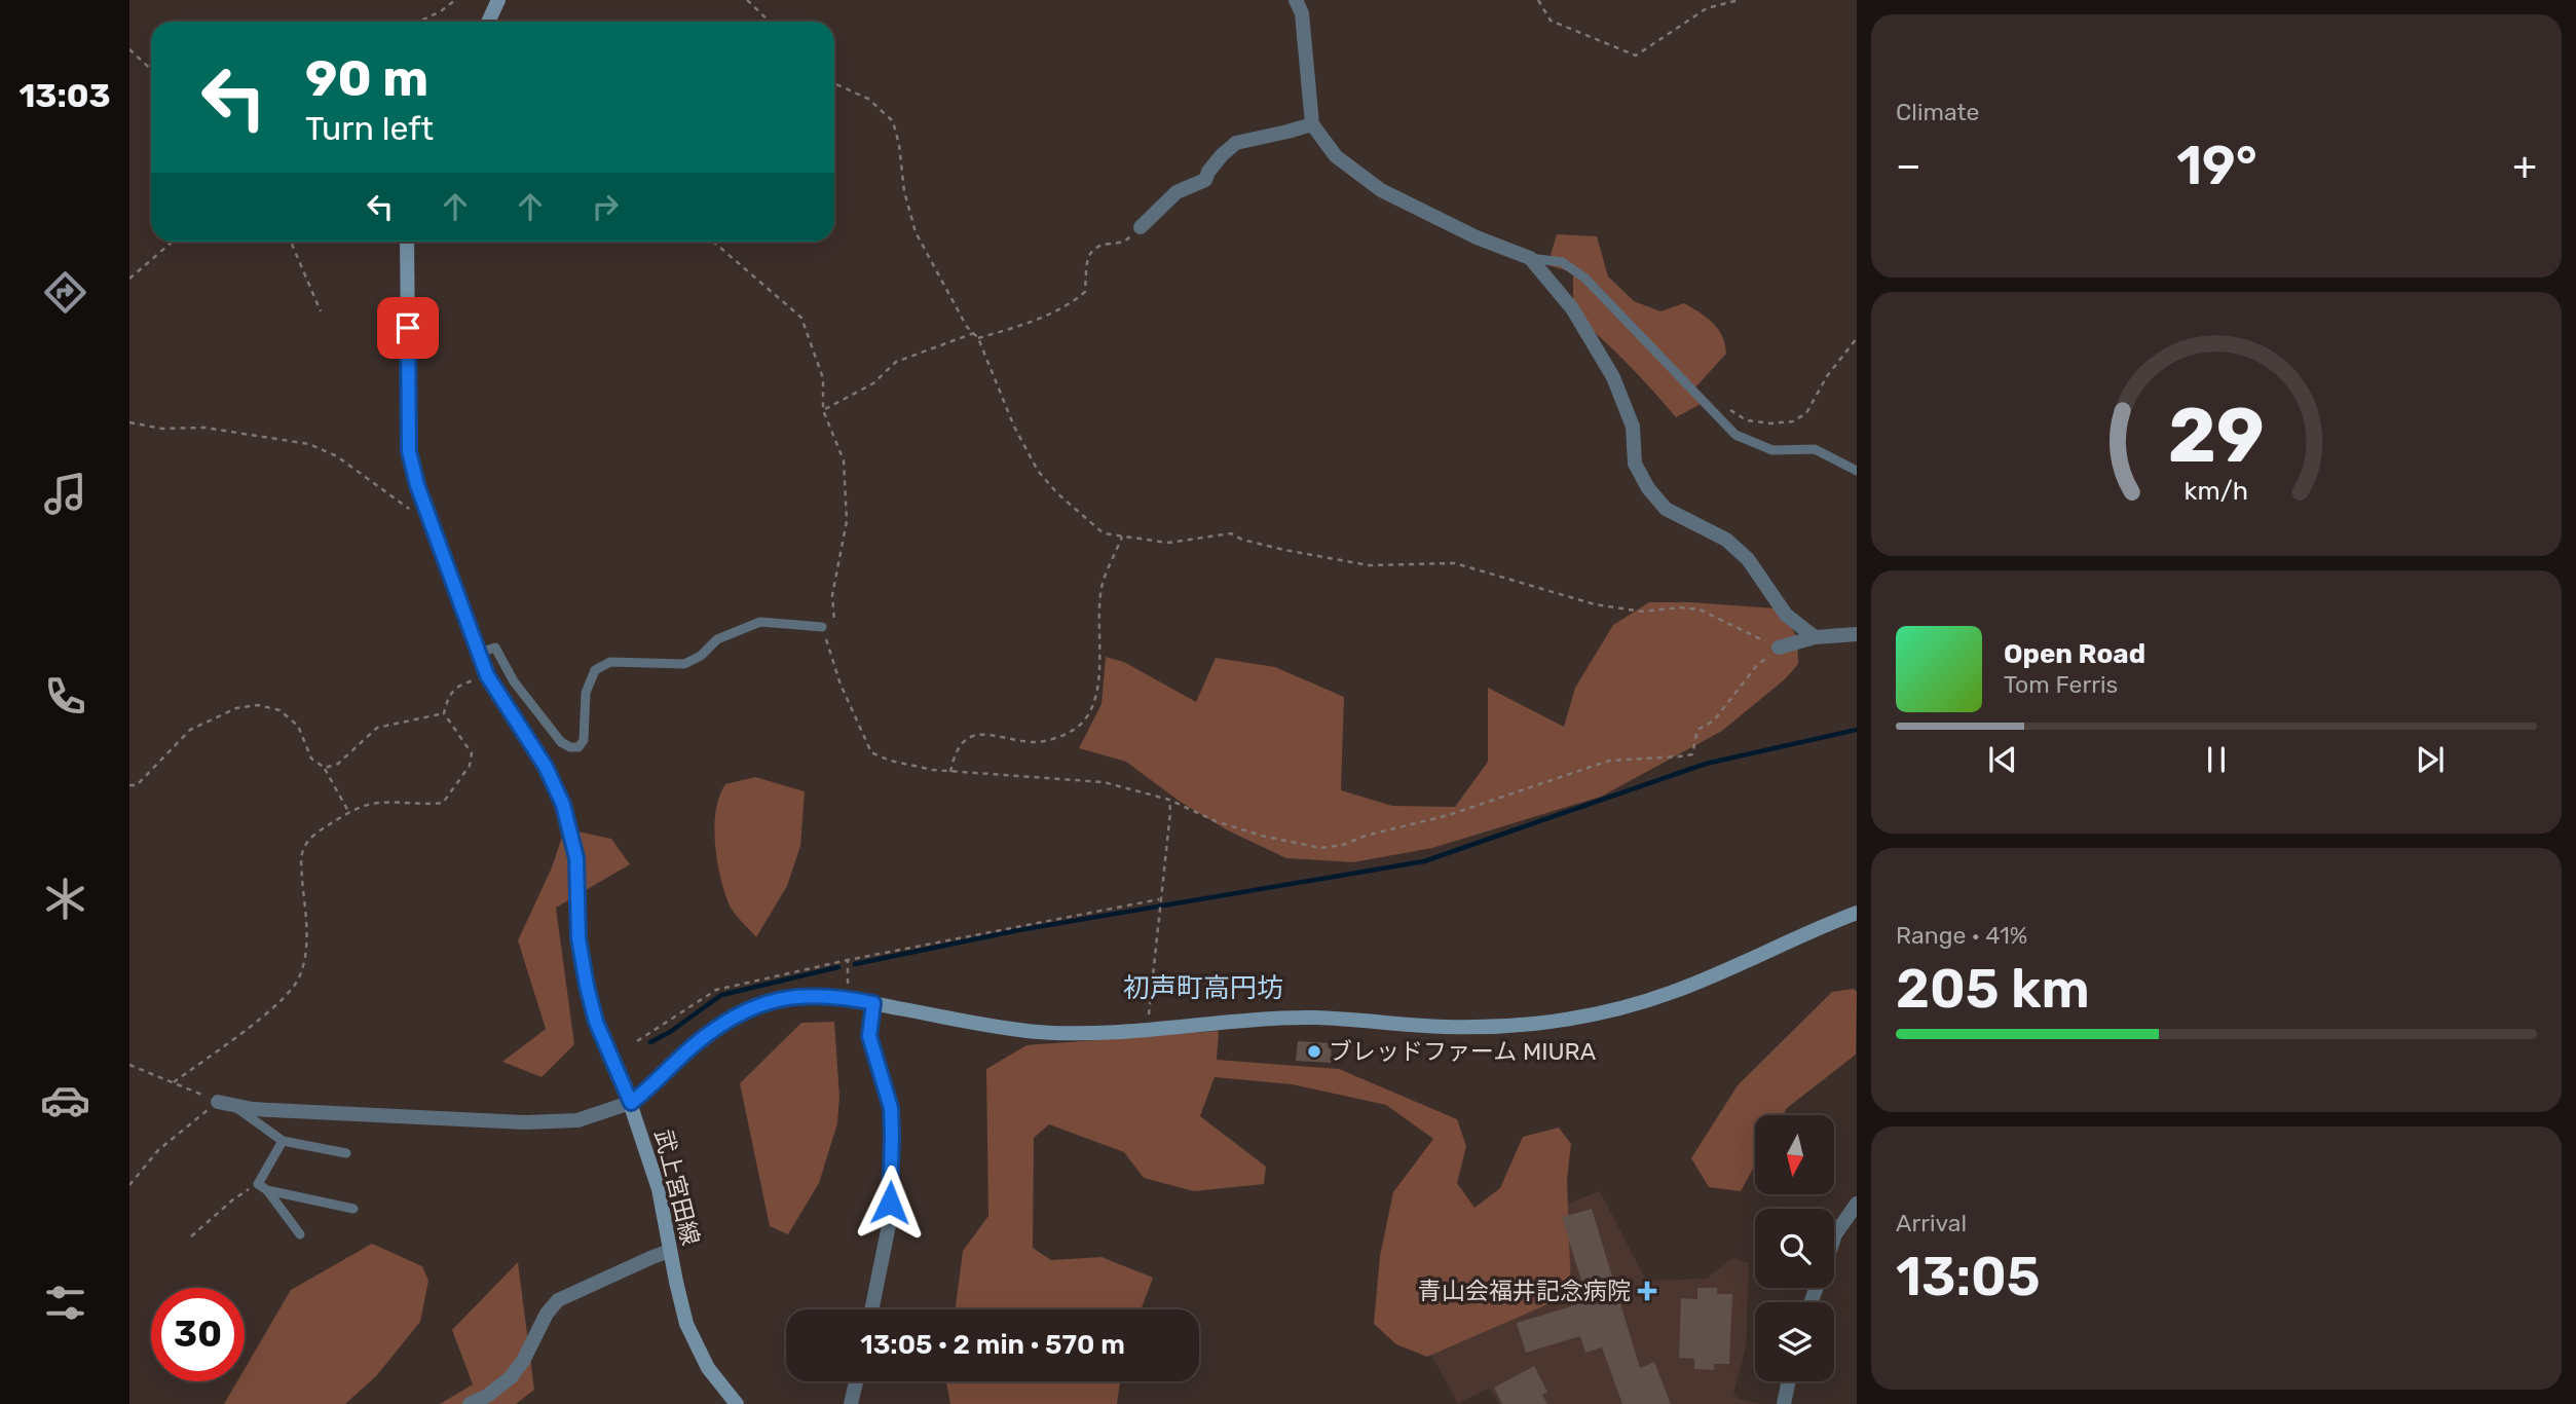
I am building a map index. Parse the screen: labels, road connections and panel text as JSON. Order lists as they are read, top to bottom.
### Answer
{
  "streets": {
    "street": ["武上宮田線"]
  },
  "districts": ["初声町高円坊"],
  "places": {
    "other": ["ブレッドファーム MIURA"],
    "health": ["青山会福井記念病院"]
  },
  "north": "bottom",
  "page": {
    "tabs": "13:03",
    "tile": [
      "Climate",
      ["Range · 41%", "205 km"],
      ["Arrival", "13:05"]
    ],
    "turn": ["90 m", "Turn left"],
    "heat": ["−", "19°", "+"],
    "song": ["Open Road", "Tom Ferris"],
    "limit": "30",
    "trip": "13:05 · 2 min · 570 m",
    "gauge": ["29", "km/h"]
  }
}
